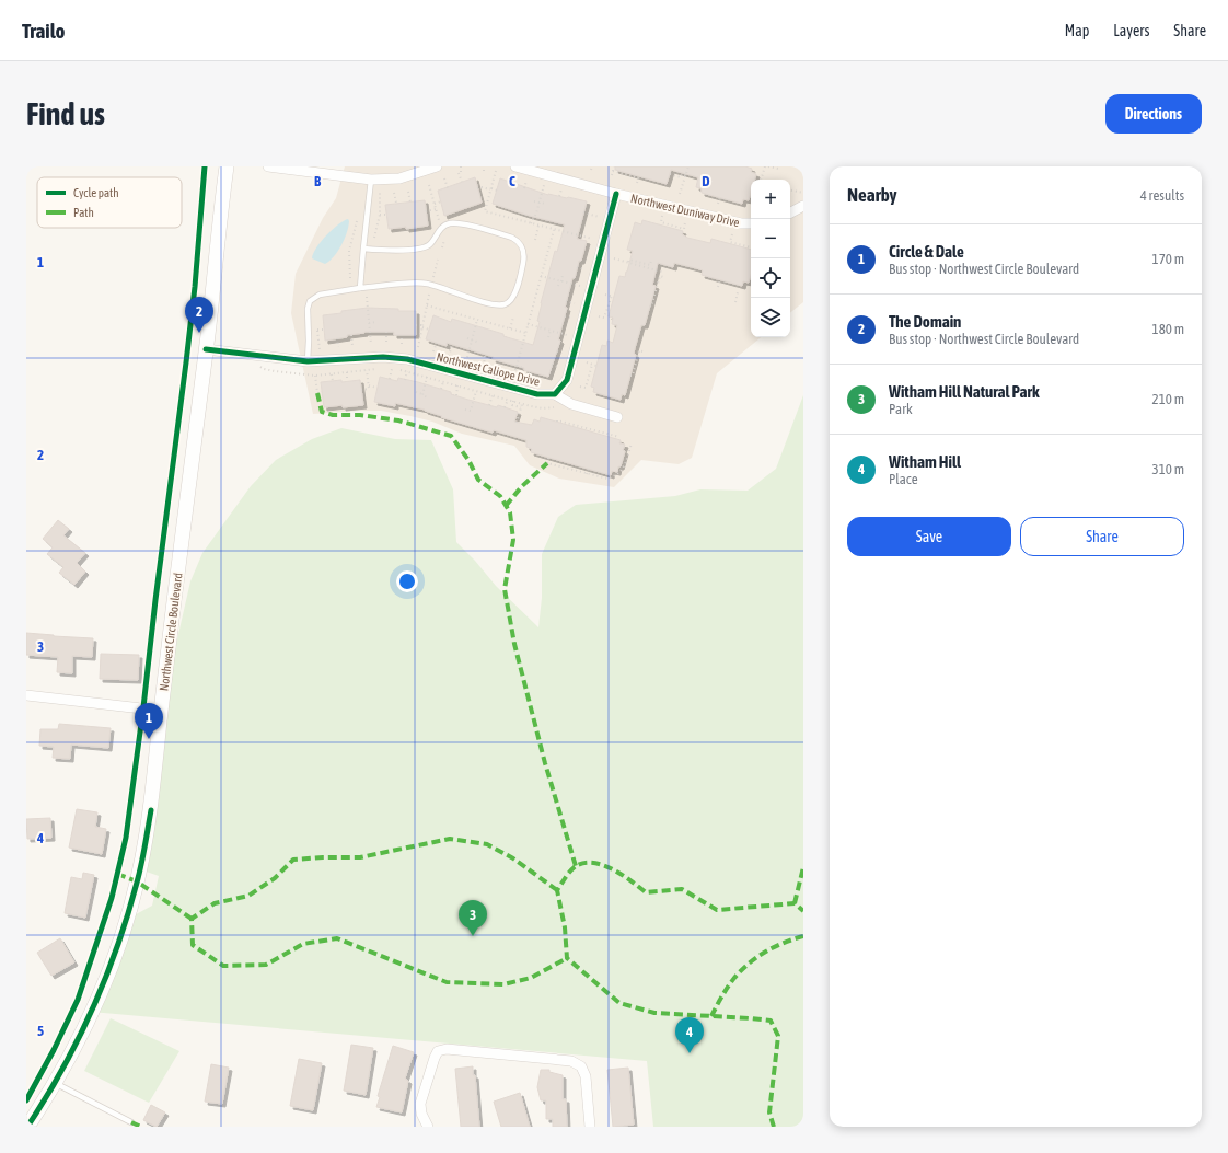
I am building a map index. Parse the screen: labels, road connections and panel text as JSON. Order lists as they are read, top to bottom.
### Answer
{
  "streets": {
    "main road": ["Northwest Circle Boulevard"],
    "street": ["Northwest Duniway Drive", "Northwest Caliope Drive"]
  },
  "crossings": [
    ["Northwest Duniway Drive", "Northwest Caliope Drive"],
    ["Northwest Caliope Drive", "Northwest Circle Boulevard"]
  ],
  "legend": ["Cycle path", "Path"],
  "page": {
    "header": "Trailo",
    "nav": ["Map", "Layers", "Share"],
    "buttons": [
      "Directions",
      ["Save", "Share"]
    ],
    "title": "Find us",
    "heading": ["Nearby", "4 results"],
    "map_buttons": ["+", "−"],
    "list": [
      {
        "mark": "1",
        "name": "Circle & Dale",
        "note": "Bus stop · Northwest Circle Boulevard",
        "value": "170 m"
      },
      {
        "mark": "2",
        "name": "The Domain",
        "note": "Bus stop · Northwest Circle Boulevard",
        "value": "180 m"
      },
      {
        "mark": "3",
        "name": "Witham Hill Natural Park",
        "note": "Park",
        "value": "210 m"
      },
      {
        "mark": "4",
        "name": "Witham Hill",
        "note": "Place",
        "value": "310 m"
      }
    ],
    "pins": [
      "2",
      "1",
      "3",
      "4"
    ]
  },
  "grid": {
    "columns": ["B", "C", "D"],
    "rows": [
      "1",
      "2",
      "3",
      "4",
      "5"
    ]
  }
}
